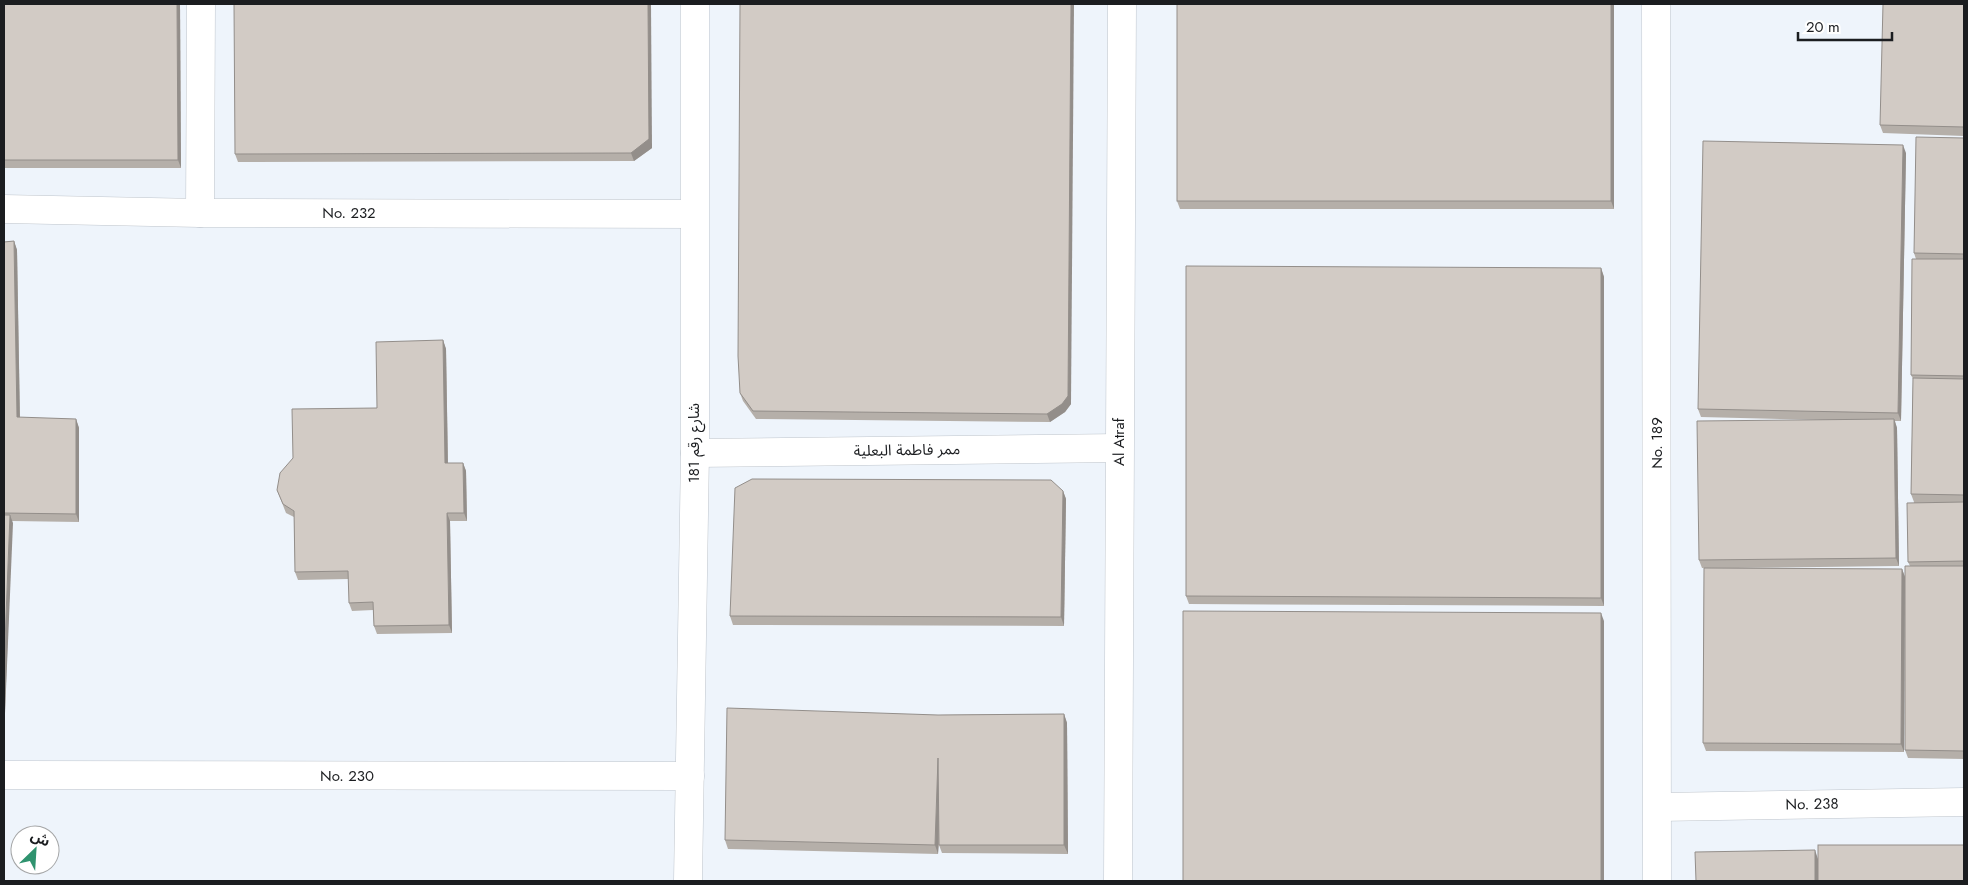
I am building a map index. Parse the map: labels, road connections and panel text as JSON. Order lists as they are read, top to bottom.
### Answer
{
  "streets": {
    "street": [
      "No. 232",
      "Al Atraf",
      "شارع رقم 181",
      "No. 189",
      "ممر فاطمة البعلية",
      "No. 230",
      "No. 238"
    ]
  },
  "crossings": [
    ["No. 232", "شارع رقم 181"],
    ["Al Atraf", "ممر فاطمة البعلية"],
    ["شارع رقم 181", "ممر فاطمة البعلية"],
    ["شارع رقم 181", "No. 230"],
    ["No. 189", "No. 238"]
  ],
  "scale_bar": "20 m",
  "north": "top right"
}
